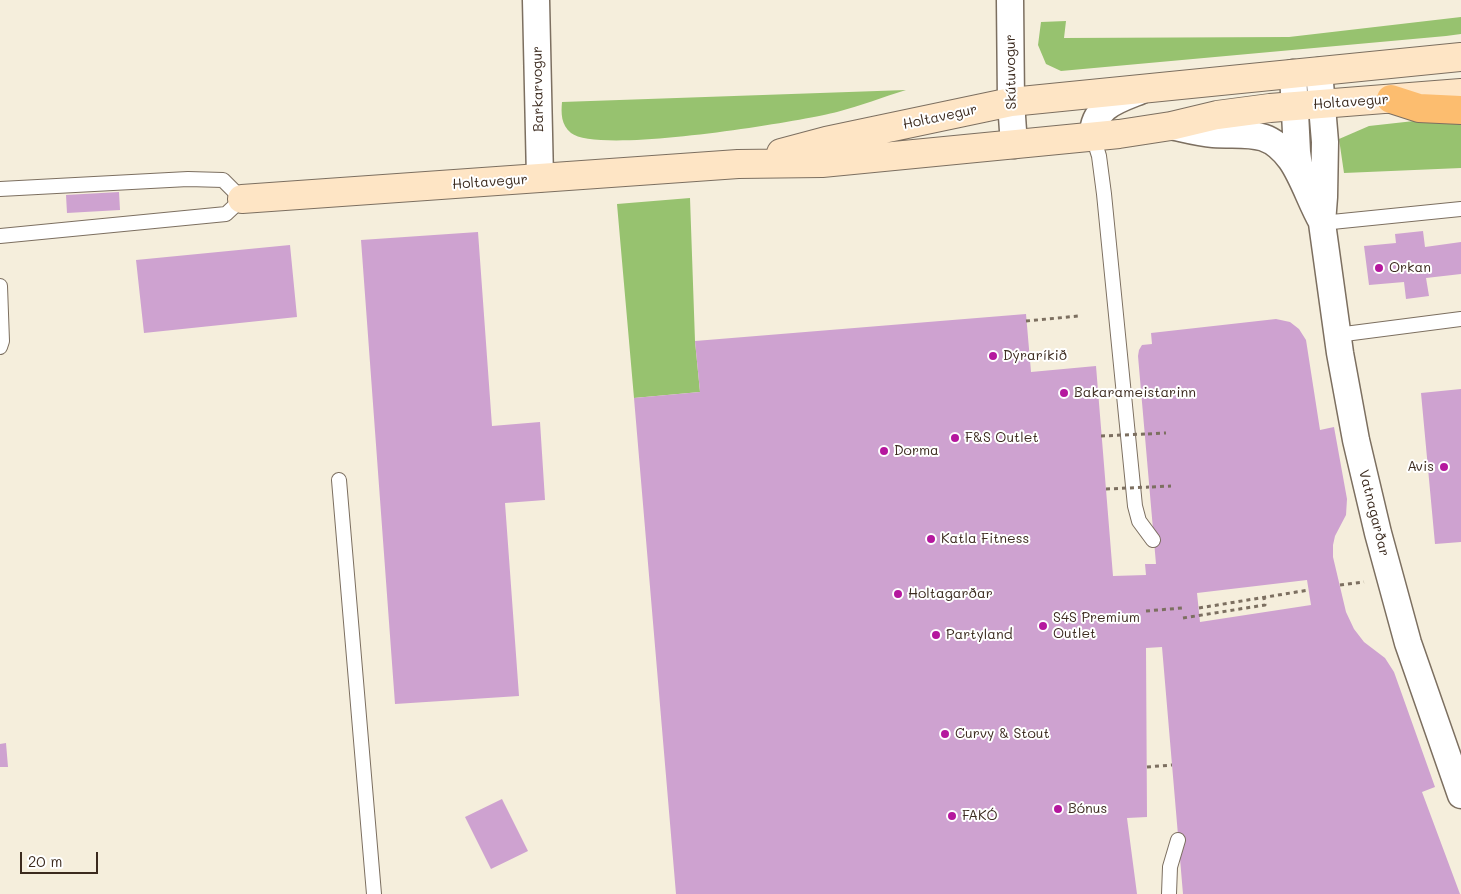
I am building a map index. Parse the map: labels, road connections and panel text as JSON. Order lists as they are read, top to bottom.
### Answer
{
  "streets": {
    "main road": ["Holtavegur"],
    "street": ["Skútuvogur", "Barkarvogur", "Vatnagarðar"]
  },
  "crossings": [
    ["Skútuvogur", "Holtavegur"],
    ["Barkarvogur", "Holtavegur"],
    ["Holtavegur", "Vatnagarðar"]
  ],
  "places": [
    "Orkan",
    "Dýraríkið",
    "Bakarameistarinn",
    "F&S Outlet",
    "Dorma",
    "Avis",
    "Katla Fitness",
    "Holtagarðar",
    "S4S Premium Outlet",
    "Partyland",
    "Curvy & Stout",
    "Bónus",
    "FAKÓ"
  ],
  "scale_bar": "20 m"
}
